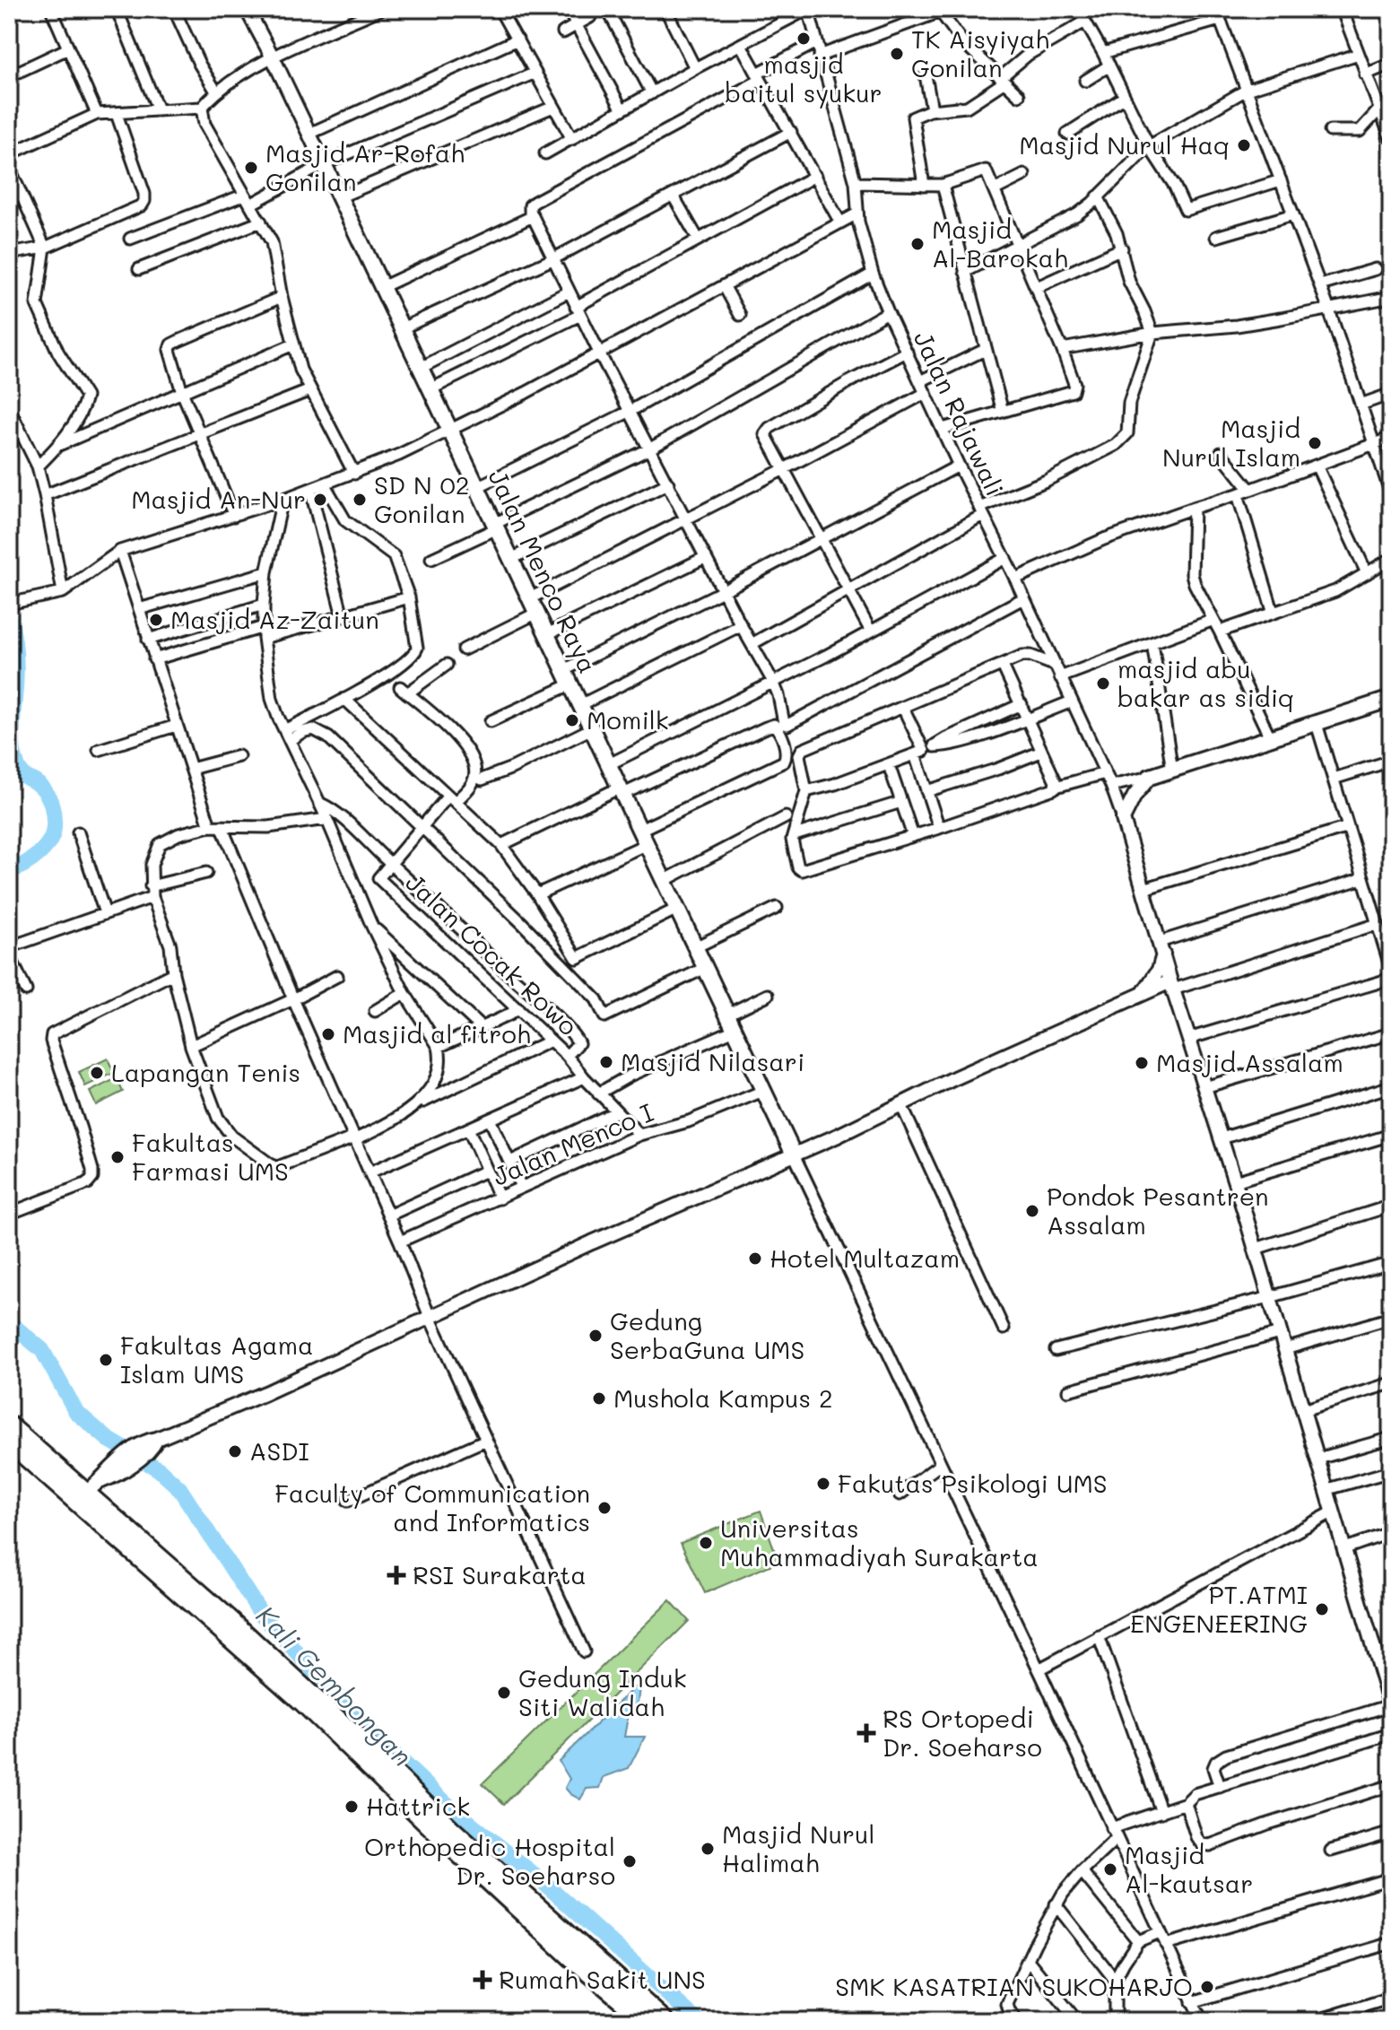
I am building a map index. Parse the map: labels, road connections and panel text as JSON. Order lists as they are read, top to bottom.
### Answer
{
  "streets": {
    "main road": ["Jalan Menco Raya"],
    "street": ["Jalan Rajawali", "Jalan Cocak Rowo", "Jalan Menco I"]
  },
  "crossings": [
    ["Jalan Menco Raya", "Jalan Menco I"]
  ],
  "water": ["Kali Gembongan"],
  "places": {
    "other": [
      "masjid baitul syukur",
      "TK Aisyiyah Gonilan",
      "Masjid Nurul Haq",
      "Masjid Ar-Rofah Gonilan",
      "Masjid Al-Barokah",
      "Masjid Nurul Islam",
      "Masjid An-Nur",
      "SD N 02 Gonilan",
      "Masjid Az-Zaitun",
      "masjid abu bakar as sidiq",
      "Momilk",
      "Masjid al fitroh",
      "Masjid Nilasari",
      "Masjid Assalam",
      "Lapangan Tenis",
      "Fakultas Farmasi UMS",
      "Pondok Pesantren Assalam",
      "Hotel Multazam",
      "Gedung SerbaGuna UMS",
      "Fakultas Agama Islam UMS",
      "Mushola Kampus 2",
      "ASDI",
      "Fakutas Psikologi UMS",
      "Faculty of Communication and Informatics",
      "Universitas Muhammadiyah Surakarta",
      "PT.ATMI ENGENEERING",
      "Gedung Induk Siti Walidah",
      "Hattrick",
      "Masjid Nurul Halimah",
      "Orthopedic Hospital Dr. Soeharso",
      "Masjid Al-kautsar",
      "SMK KASATRIAN SUKOHARJO"
    ],
    "health": ["RSI Surakarta", "RS Ortopedi Dr. Soeharso", "Rumah Sakit UNS"]
  }
}
